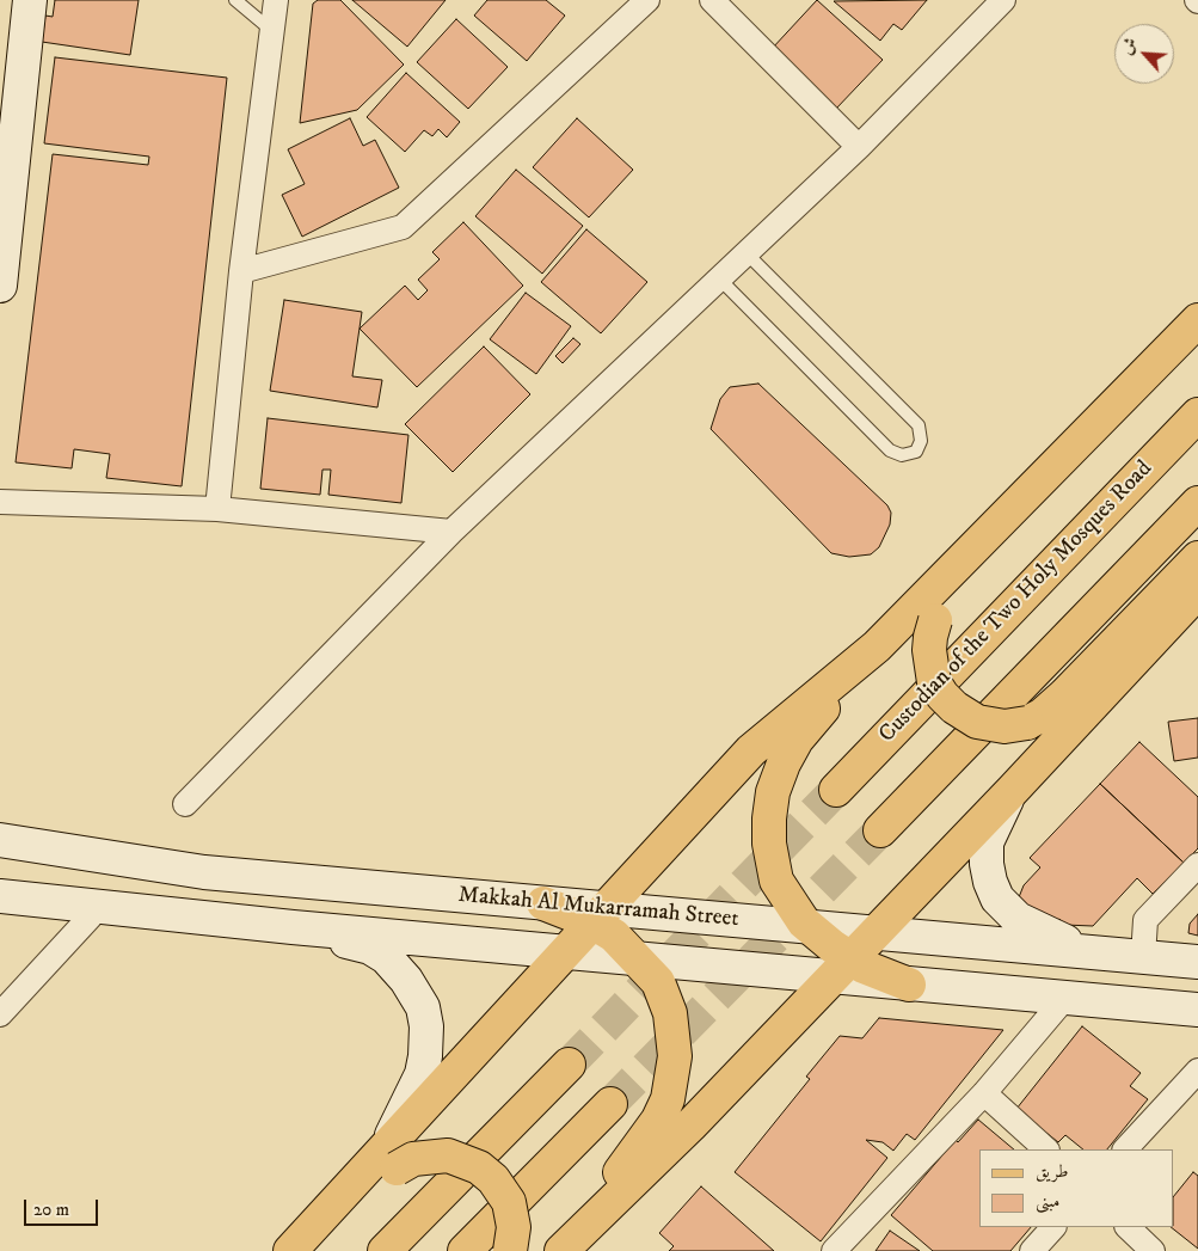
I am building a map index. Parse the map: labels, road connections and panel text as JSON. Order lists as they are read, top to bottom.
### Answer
{
  "streets": {
    "main road": ["Custodian of the Two Holy Mosques Road", "Makkah Al Mukarramah Street"]
  },
  "legend": ["طريق", "مبنى"],
  "scale_bar": "20 m",
  "north": "top left"
}
